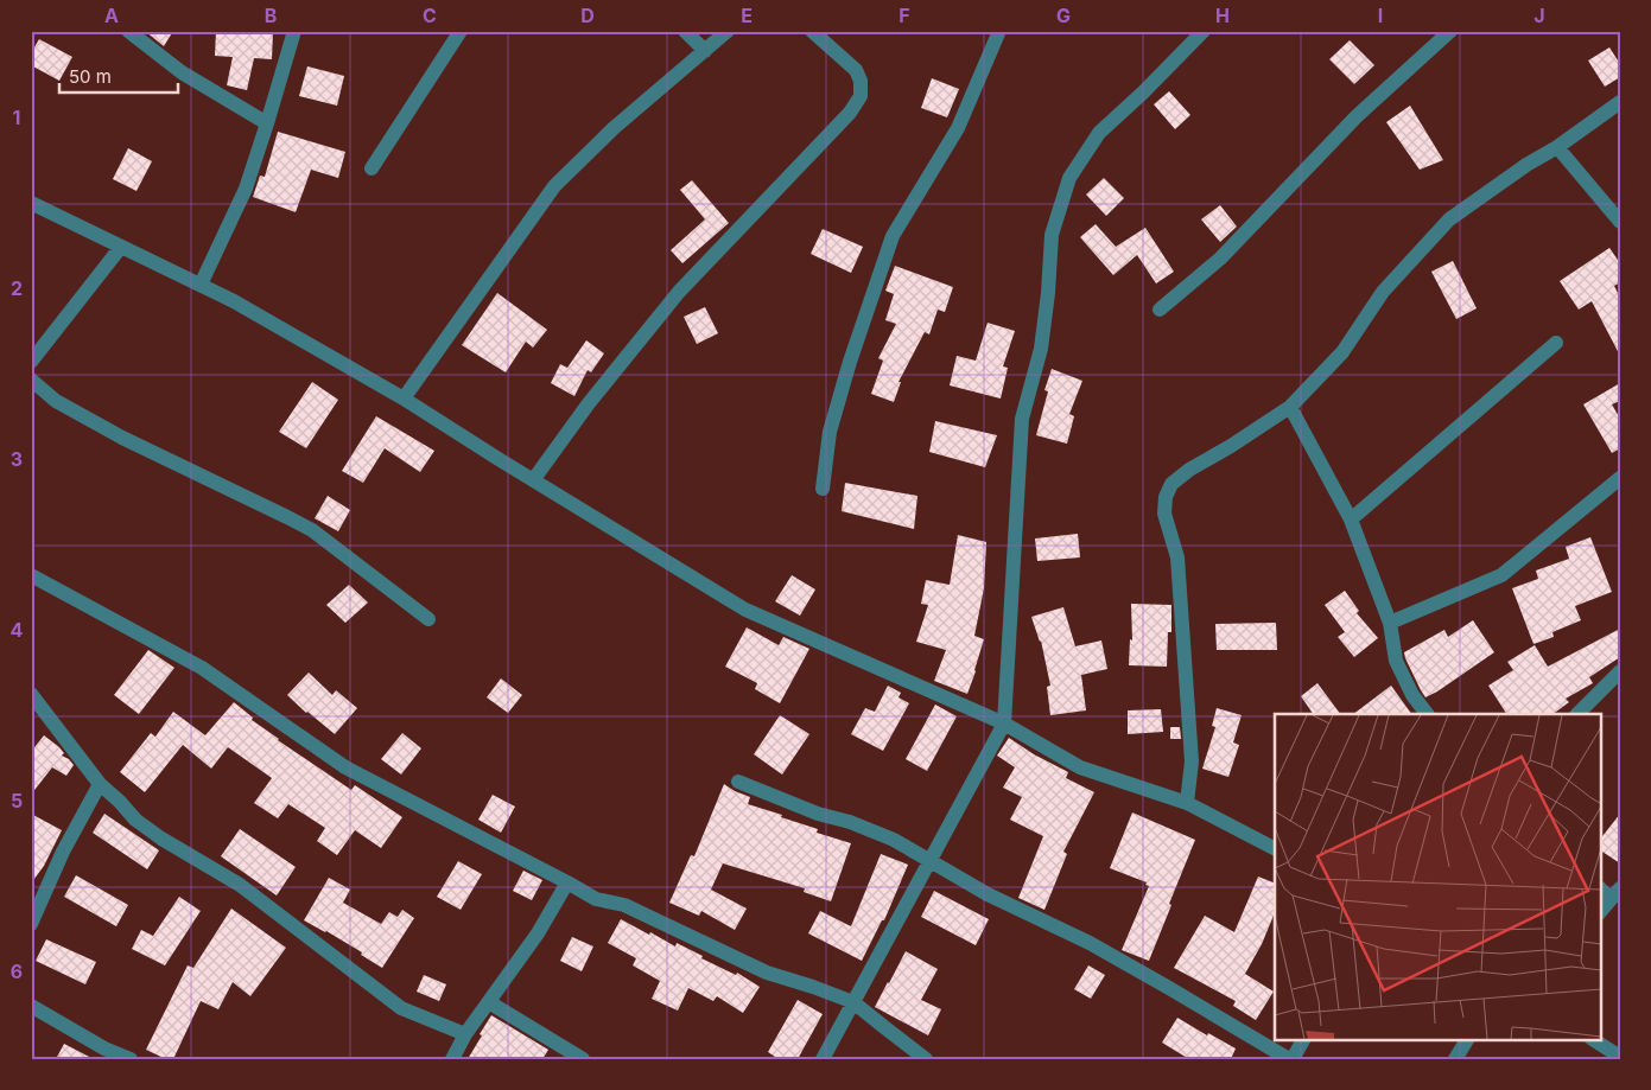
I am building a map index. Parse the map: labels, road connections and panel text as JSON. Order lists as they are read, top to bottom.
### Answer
{
  "scale_bar": "50 m",
  "grid": {
    "columns": [
      "A",
      "B",
      "C",
      "D",
      "E",
      "F",
      "G",
      "H",
      "I",
      "J"
    ],
    "rows": [
      "1",
      "2",
      "3",
      "4",
      "5",
      "6"
    ]
  }
}
